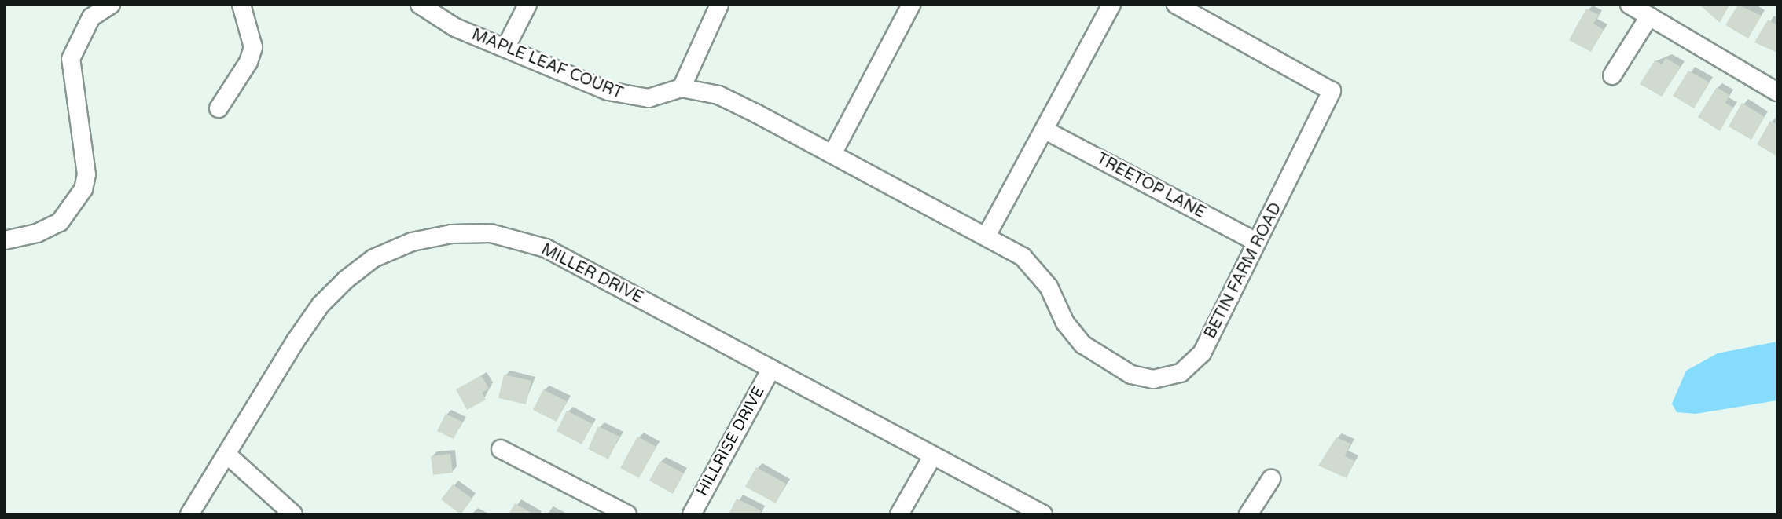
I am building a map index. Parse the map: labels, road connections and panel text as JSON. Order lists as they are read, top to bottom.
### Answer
{
  "streets": {
    "street": [
      "MAPLE LEAF COURT",
      "TREETOP LANE",
      "BETIN FARM ROAD",
      "MILLER DRIVE",
      "HILLRISE DRIVE"
    ]
  },
  "crossings": [
    ["MAPLE LEAF COURT", "BETIN FARM ROAD"],
    ["TREETOP LANE", "BETIN FARM ROAD"],
    ["MILLER DRIVE", "HILLRISE DRIVE"]
  ]
}
